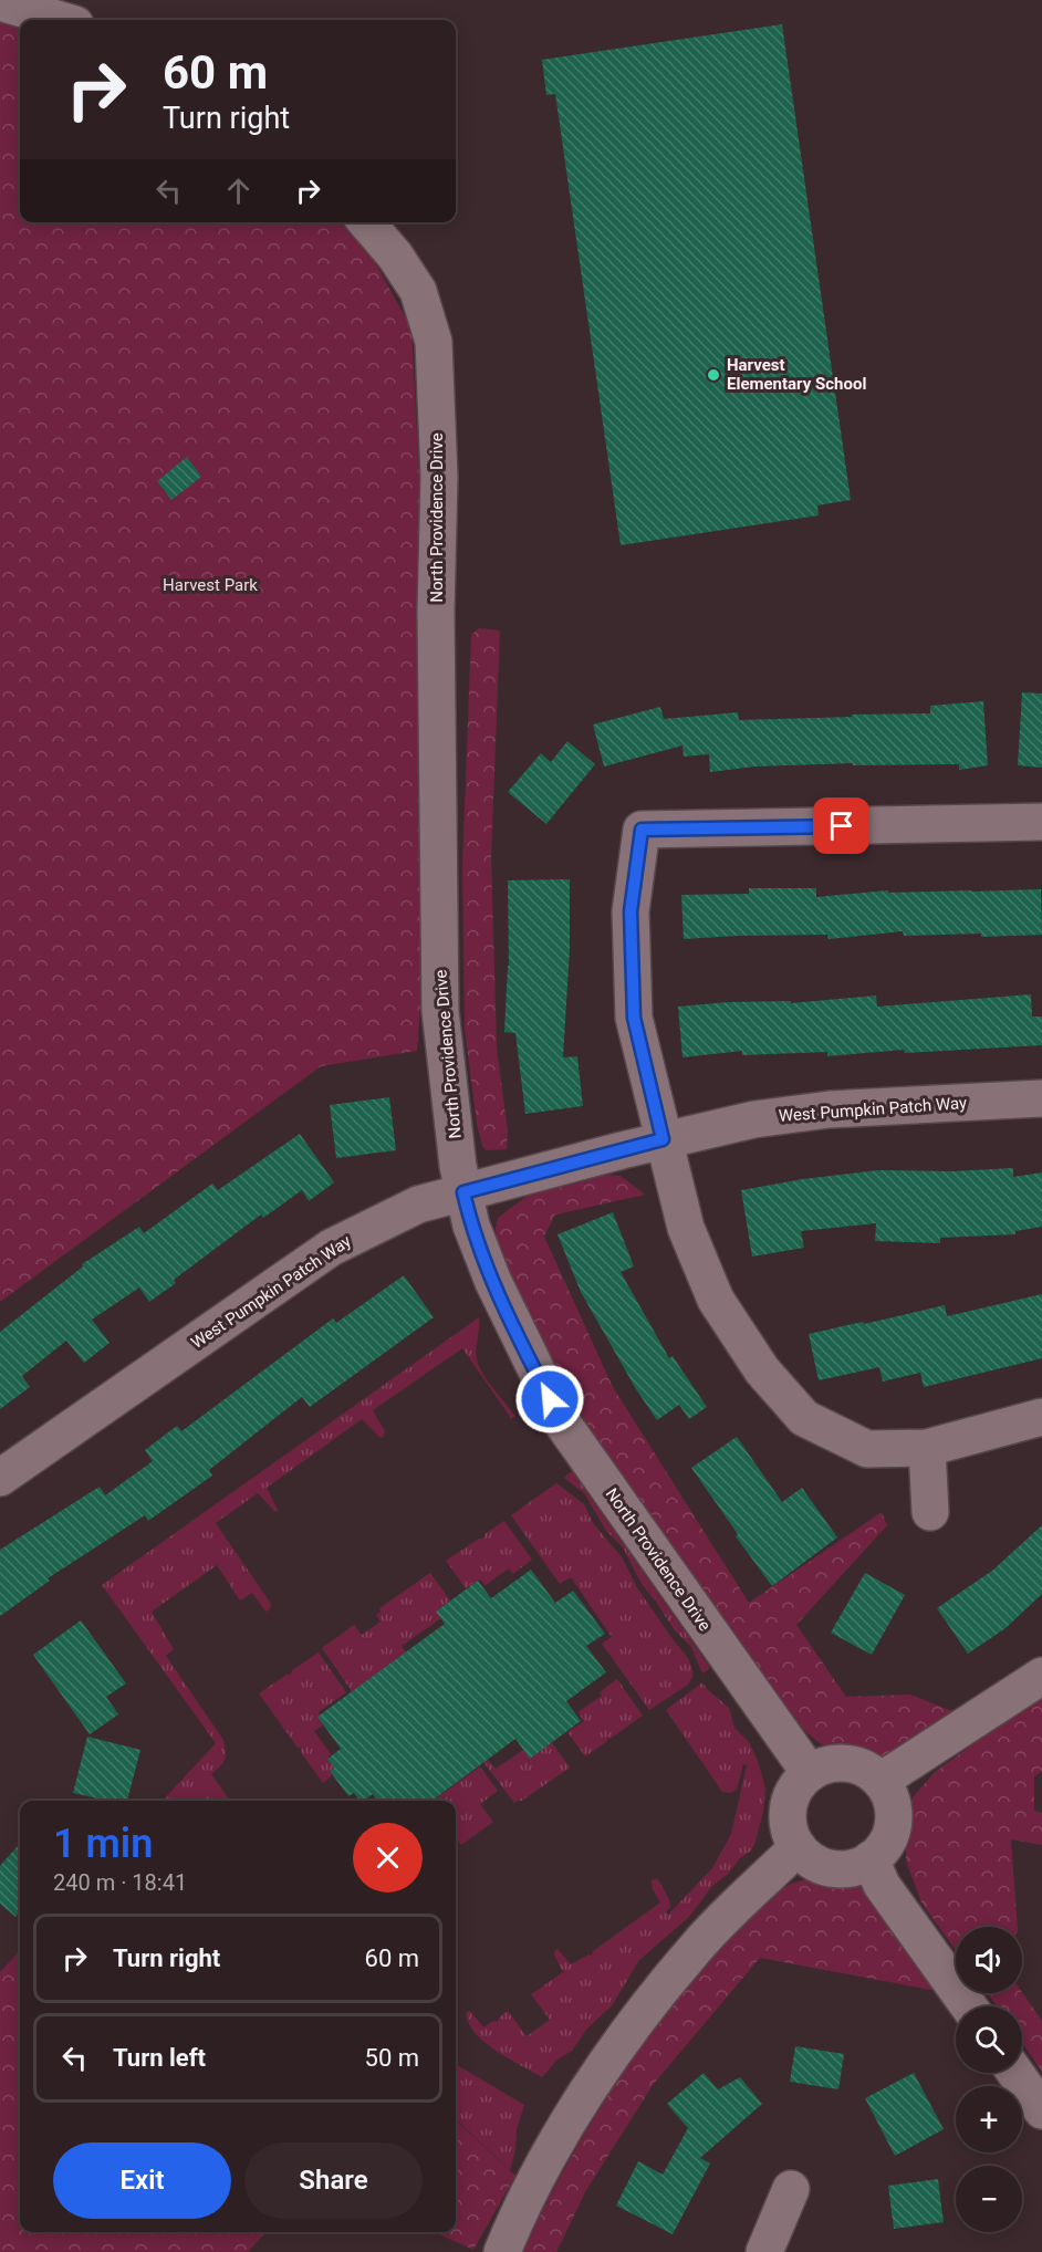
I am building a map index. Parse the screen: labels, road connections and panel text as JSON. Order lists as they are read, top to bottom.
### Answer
{
  "streets": {
    "street": ["North Providence Drive", "West Pumpkin Patch Way"]
  },
  "crossings": [
    ["North Providence Drive", "West Pumpkin Patch Way"]
  ],
  "parks": ["Harvest Park"],
  "places": ["Harvest Elementary School"],
  "page": {
    "turn": ["60 m", "Turn right"],
    "heading": ["1 min", "240 m · 18:41"],
    "list": [
      {
        "name": "Turn right",
        "value": "60 m"
      },
      {
        "name": "Turn left",
        "value": "50 m"
      }
    ],
    "map_buttons": ["+", "−"],
    "buttons": ["Exit", "Share"]
  }
}
